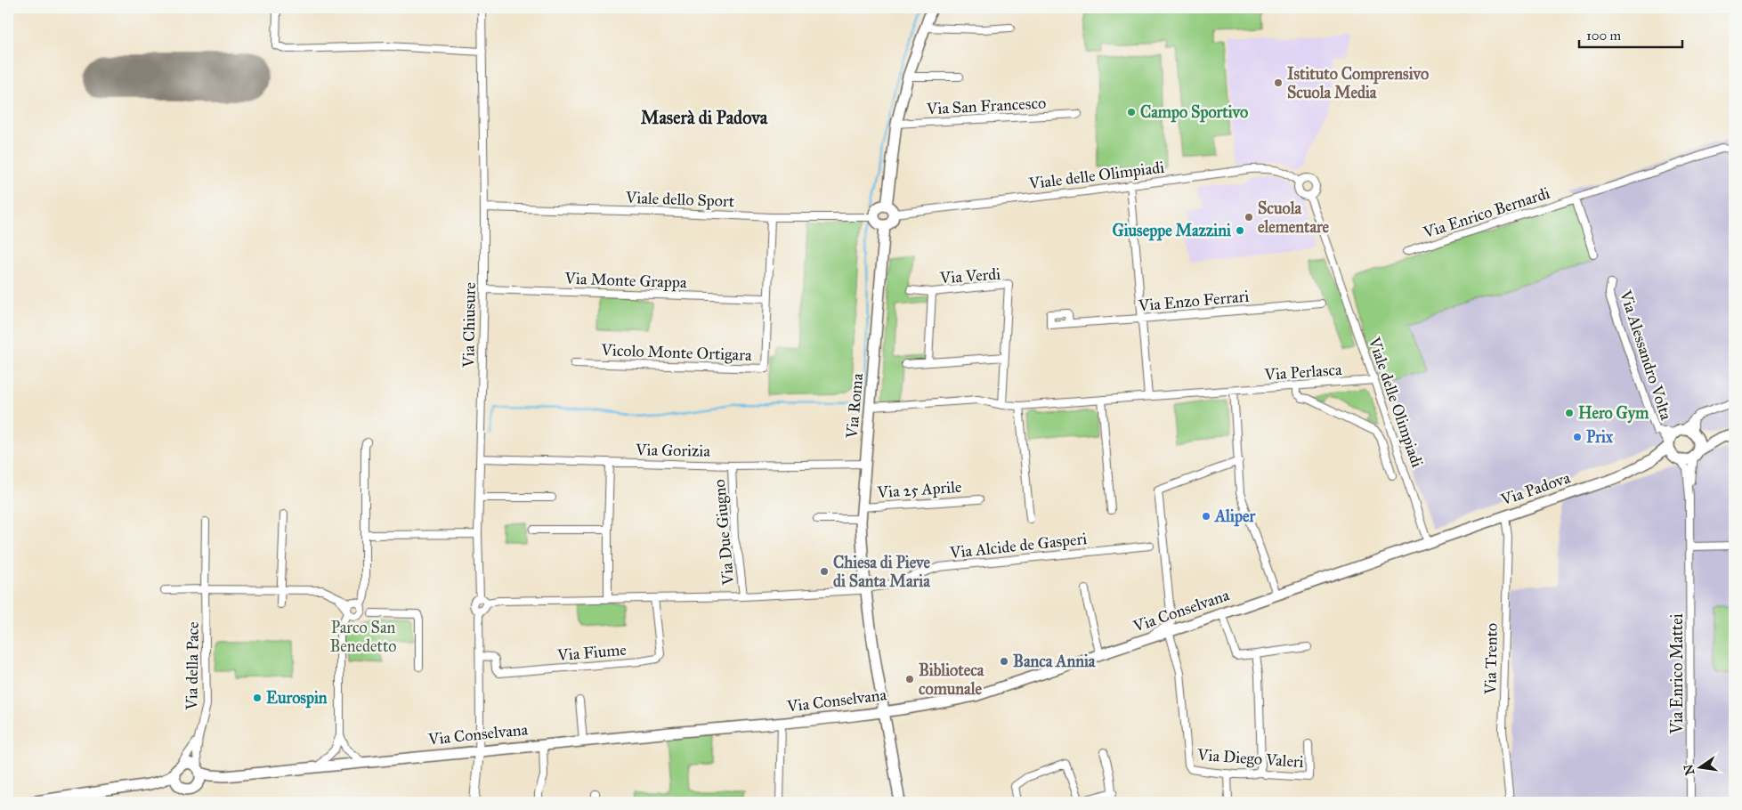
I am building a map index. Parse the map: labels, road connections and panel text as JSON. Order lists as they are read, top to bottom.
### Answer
{
  "streets": {
    "main road": ["Via Roma", "Via Padova", "Via Conselvana"],
    "street": [
      "Via San Francesco",
      "Viale delle Olimpiadi",
      "Viale dello Sport",
      "Via Enrico Bernardi",
      "Via Verdi",
      "Via Monte Grappa",
      "Via Enzo Ferrari",
      "Via Chiusure",
      "Vicolo Monte Ortigara",
      "Via Alessandro Volta",
      "Via Perlasca",
      "Via Gorizia",
      "Via 25 Aprile",
      "Via Due Giugno",
      "Via Alcide de Gasperi",
      "Via Fiume",
      "Via Trento",
      "Via della Pace",
      "Via Enrico Mattei",
      "Via Diego Valeri"
    ]
  },
  "crossings": [
    ["Viale delle Olimpiadi", "Viale dello Sport"],
    ["Viale delle Olimpiadi", "Via Perlasca"],
    ["Viale delle Olimpiadi", "Via Roma"],
    ["Viale delle Olimpiadi", "Via Padova"],
    ["Viale delle Olimpiadi", "Via Conselvana"],
    ["Viale dello Sport", "Via Chiusure"],
    ["Viale dello Sport", "Via Roma"],
    ["Via Verdi", "Via Perlasca"],
    ["Via Monte Grappa", "Via Chiusure"],
    ["Via Monte Grappa", "Vicolo Monte Ortigara"],
    ["Via Chiusure", "Via Gorizia"],
    ["Via Chiusure", "Via Conselvana"],
    ["Via Chiusure", "Via Fiume"],
    ["Via Alessandro Volta", "Via Padova"],
    ["Via Alessandro Volta", "Via Enrico Mattei"],
    ["Via Perlasca", "Via Roma"],
    ["Via Roma", "Via Gorizia"],
    ["Via Roma", "Via 25 Aprile"],
    ["Via Roma", "Via Alcide de Gasperi"],
    ["Via Roma", "Via Conselvana"],
    ["Via Gorizia", "Via Due Giugno"],
    ["Via Padova", "Via Conselvana"],
    ["Via Padova", "Via Trento"],
    ["Via Padova", "Via Enrico Mattei"],
    ["Via Conselvana", "Via della Pace"],
    ["Via Conselvana", "Via Diego Valeri"]
  ],
  "districts": ["Maserà di Padova"],
  "parks": ["Parco San Benedetto"],
  "places": [
    "Istituto Comprensivo Scuola Media",
    "Campo Sportivo",
    "Scuola elementare",
    "Giuseppe Mazzini",
    "Hero Gym",
    "Prix",
    "Aliper",
    "Chiesa di Pieve di Santa Maria",
    "Banca Annia",
    "Biblioteca comunale",
    "Eurospin"
  ],
  "scale_bar": "100 m",
  "north": "left"
}
